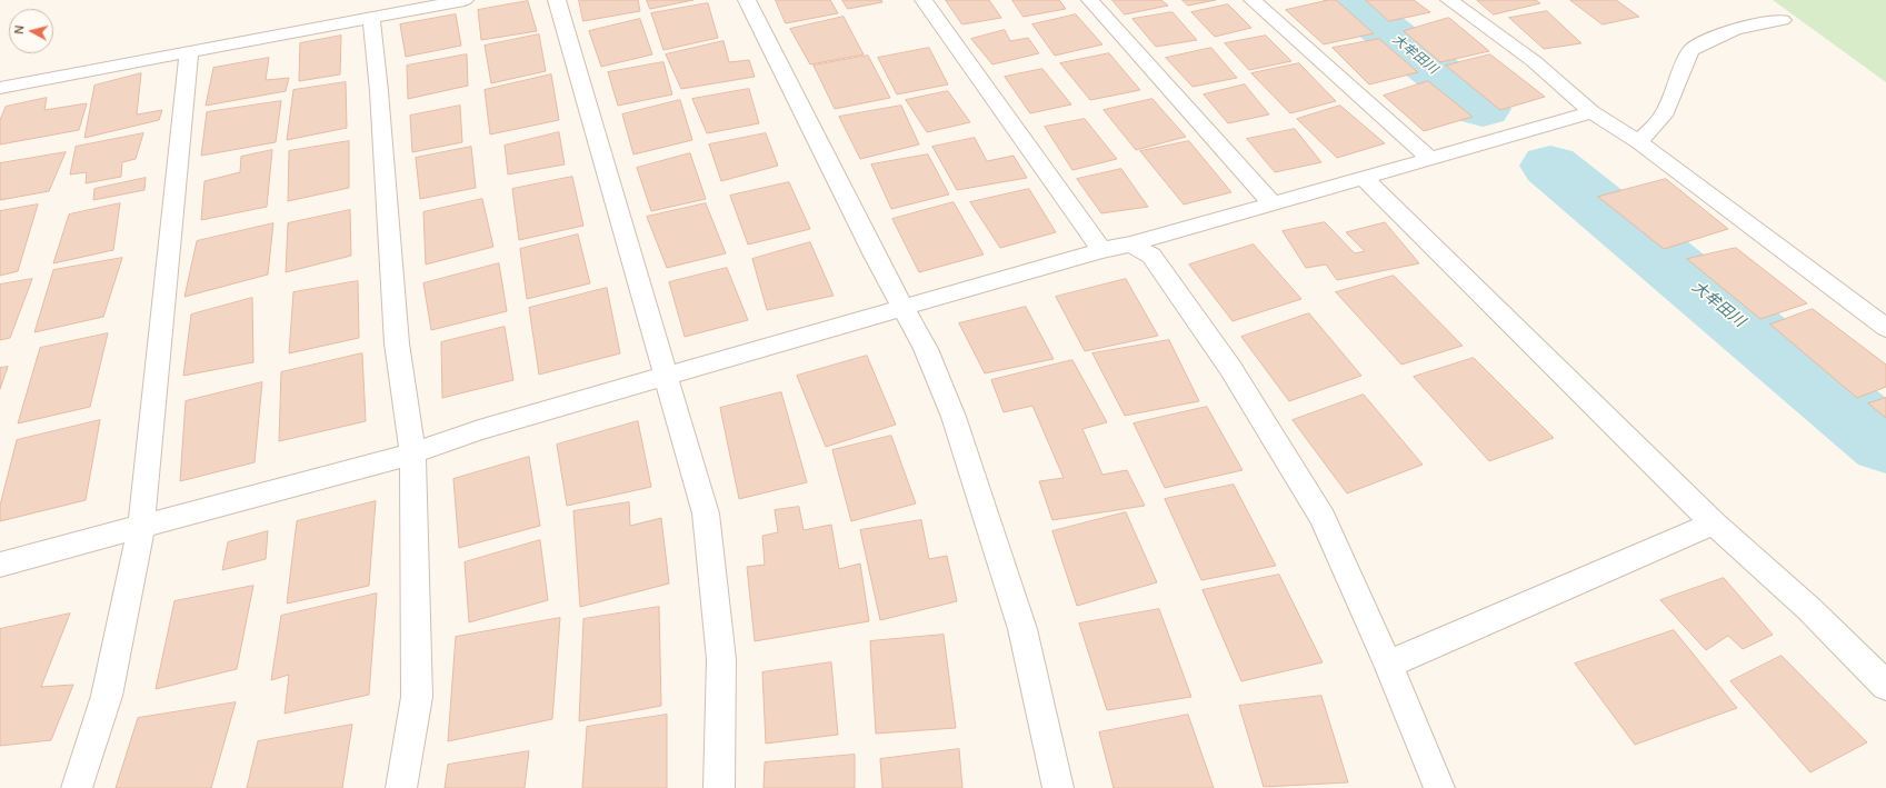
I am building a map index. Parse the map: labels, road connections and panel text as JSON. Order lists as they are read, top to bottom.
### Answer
{
  "water": ["大牟田川"],
  "north": "left"
}
